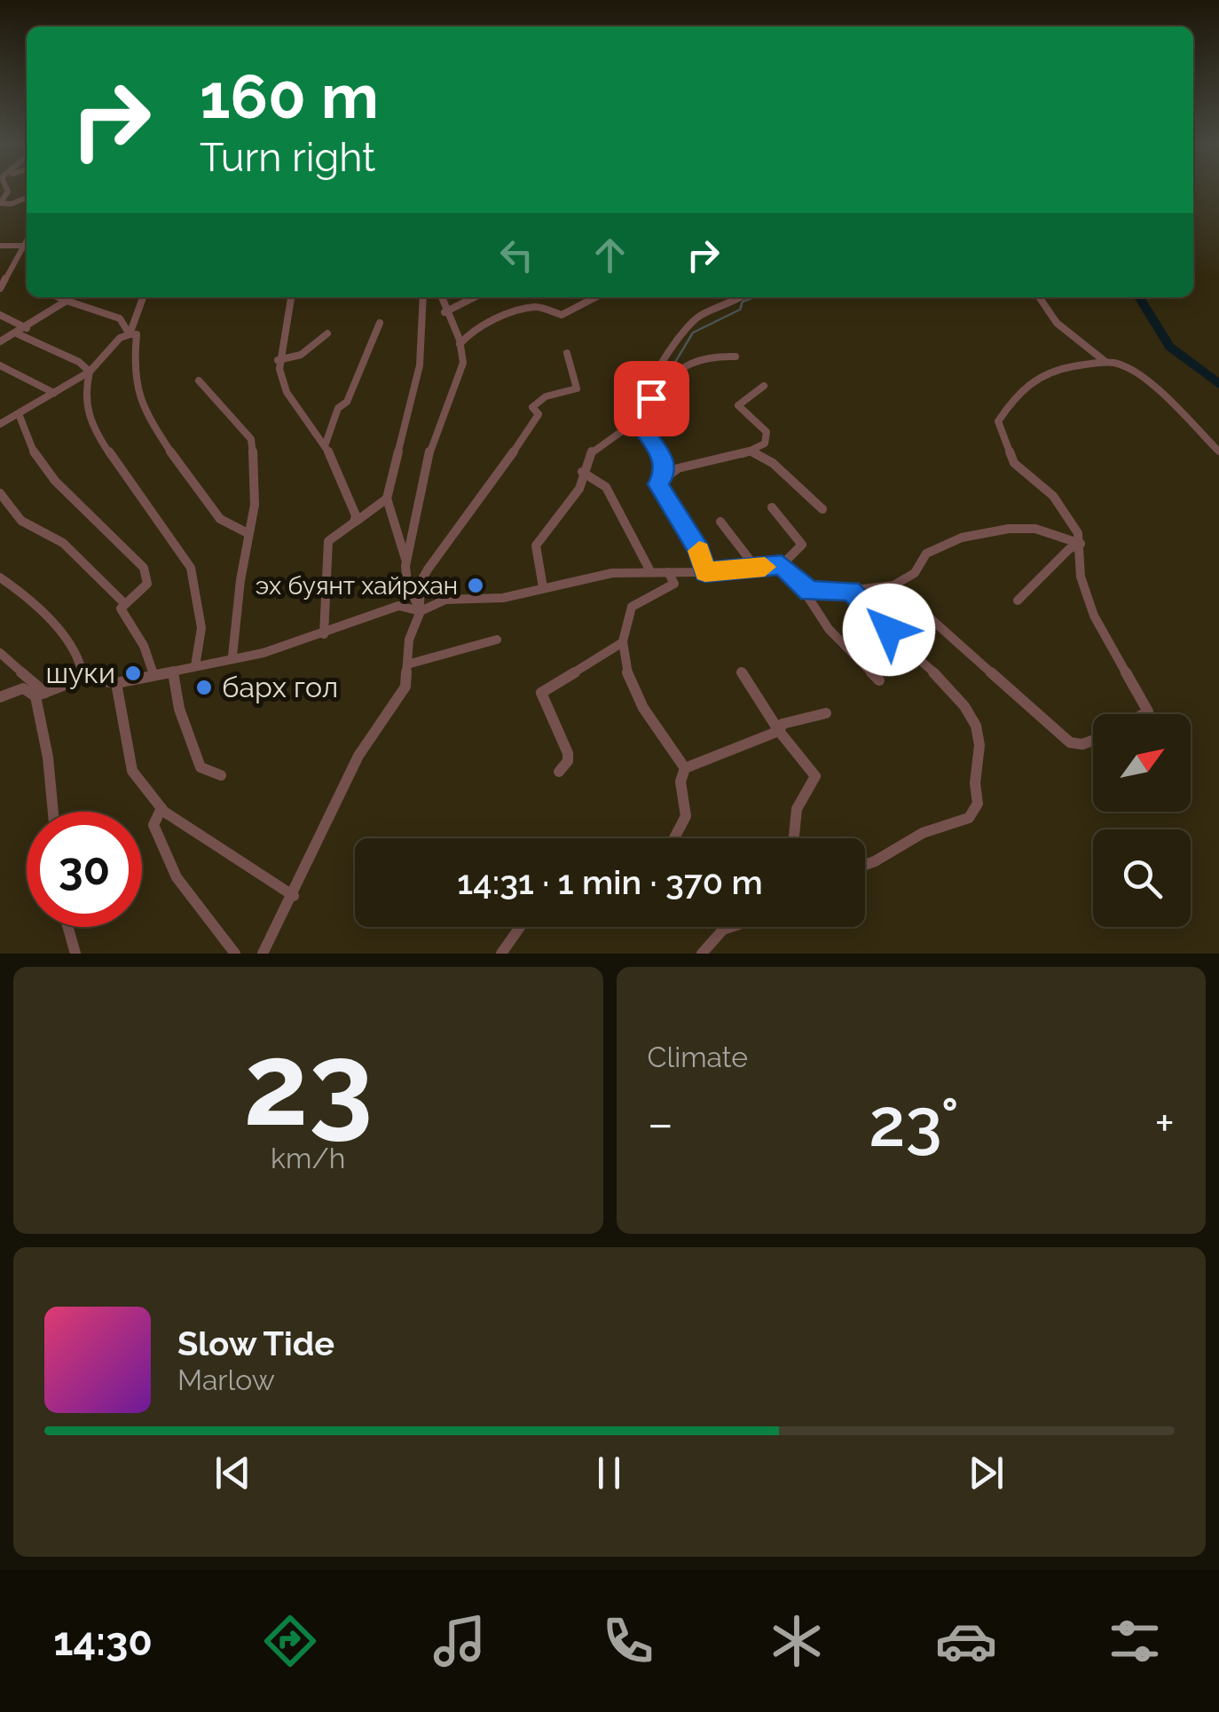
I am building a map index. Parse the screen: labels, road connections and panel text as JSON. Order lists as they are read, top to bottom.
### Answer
{
  "places": ["эх буянт хайрхан", "шуки", "барх гол"],
  "north": "top right",
  "page": {
    "turn": ["160 m", "Turn right"],
    "limit": "30",
    "trip": "14:31 · 1 min · 370 m",
    "tile": [
      ["23", "km/h"],
      "Climate"
    ],
    "heat": ["−", "23°", "+"],
    "song": ["Slow Tide", "Marlow"],
    "tabs": "14:30"
  }
}
